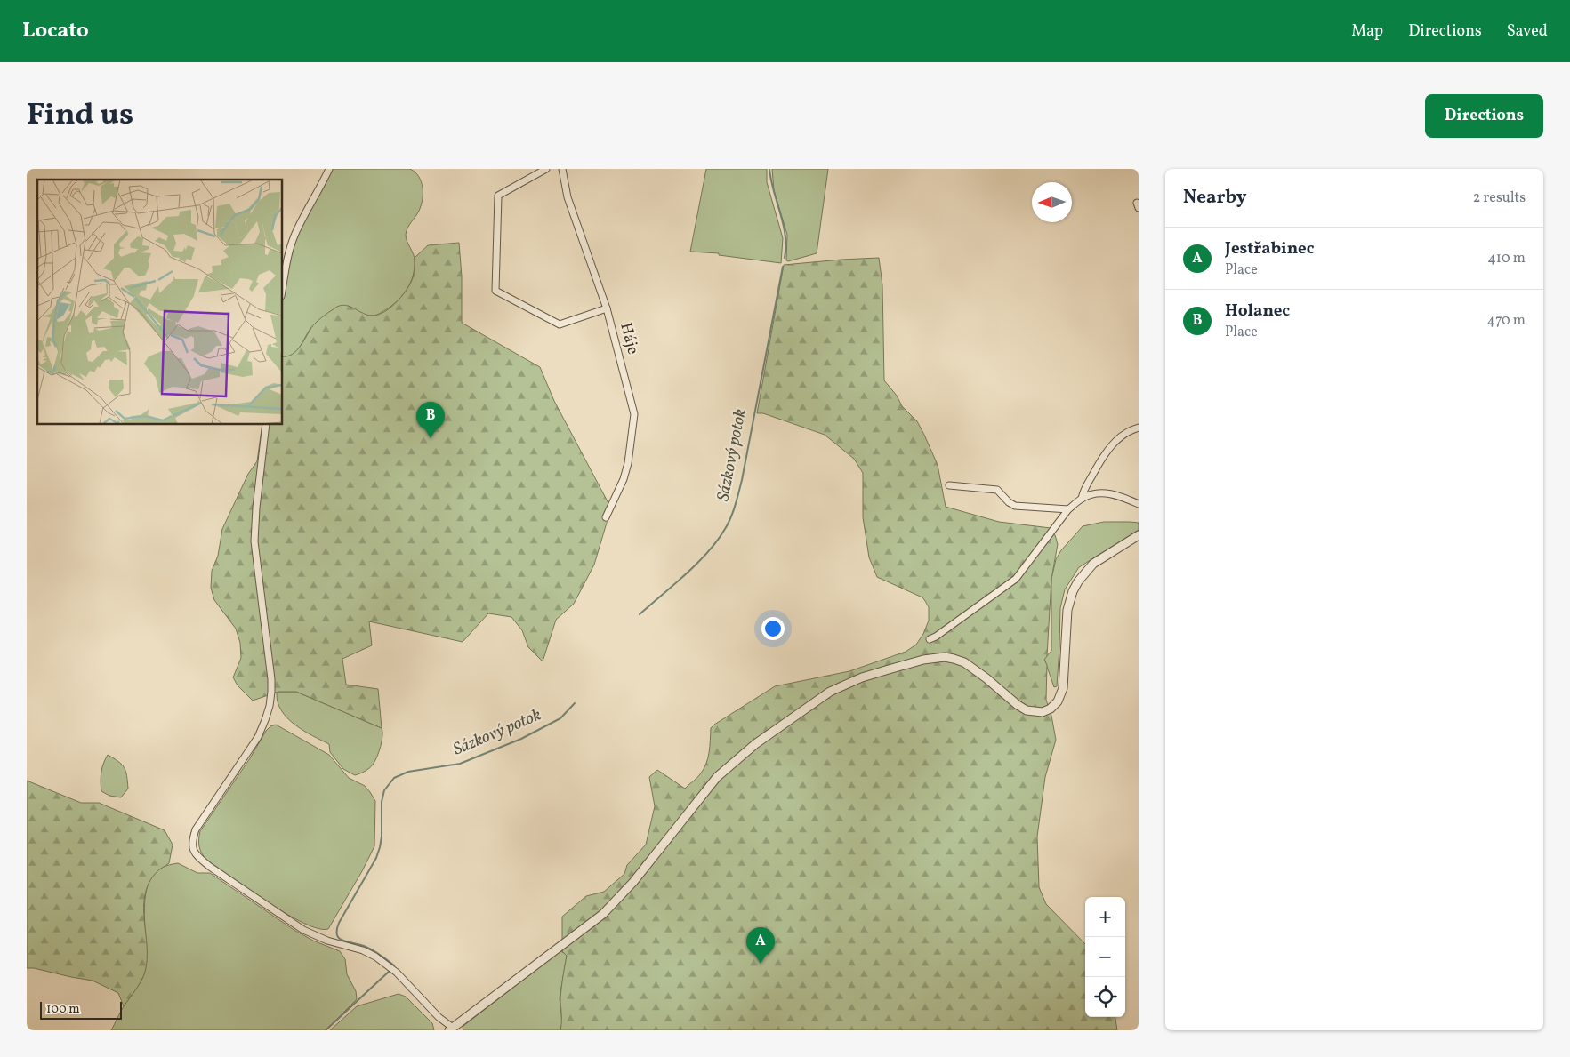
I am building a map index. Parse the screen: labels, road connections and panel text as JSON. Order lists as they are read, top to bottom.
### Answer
{
  "streets": {
    "street": ["Háje"]
  },
  "water": ["Sázkový potok"],
  "scale_bar": "100 m",
  "north": "left",
  "page": {
    "header": "Locato",
    "nav": ["Map", "Directions", "Saved"],
    "title": "Find us",
    "buttons": "Directions",
    "heading": ["Nearby", "2 results"],
    "list": [
      {
        "mark": "A",
        "name": "Jestřabinec",
        "note": "Place",
        "value": "410 m"
      },
      {
        "mark": "B",
        "name": "Holanec",
        "note": "Place",
        "value": "470 m"
      }
    ],
    "pins": ["B", "A"],
    "map_buttons": ["+", "−"],
    "scale": "100 m"
  }
}
